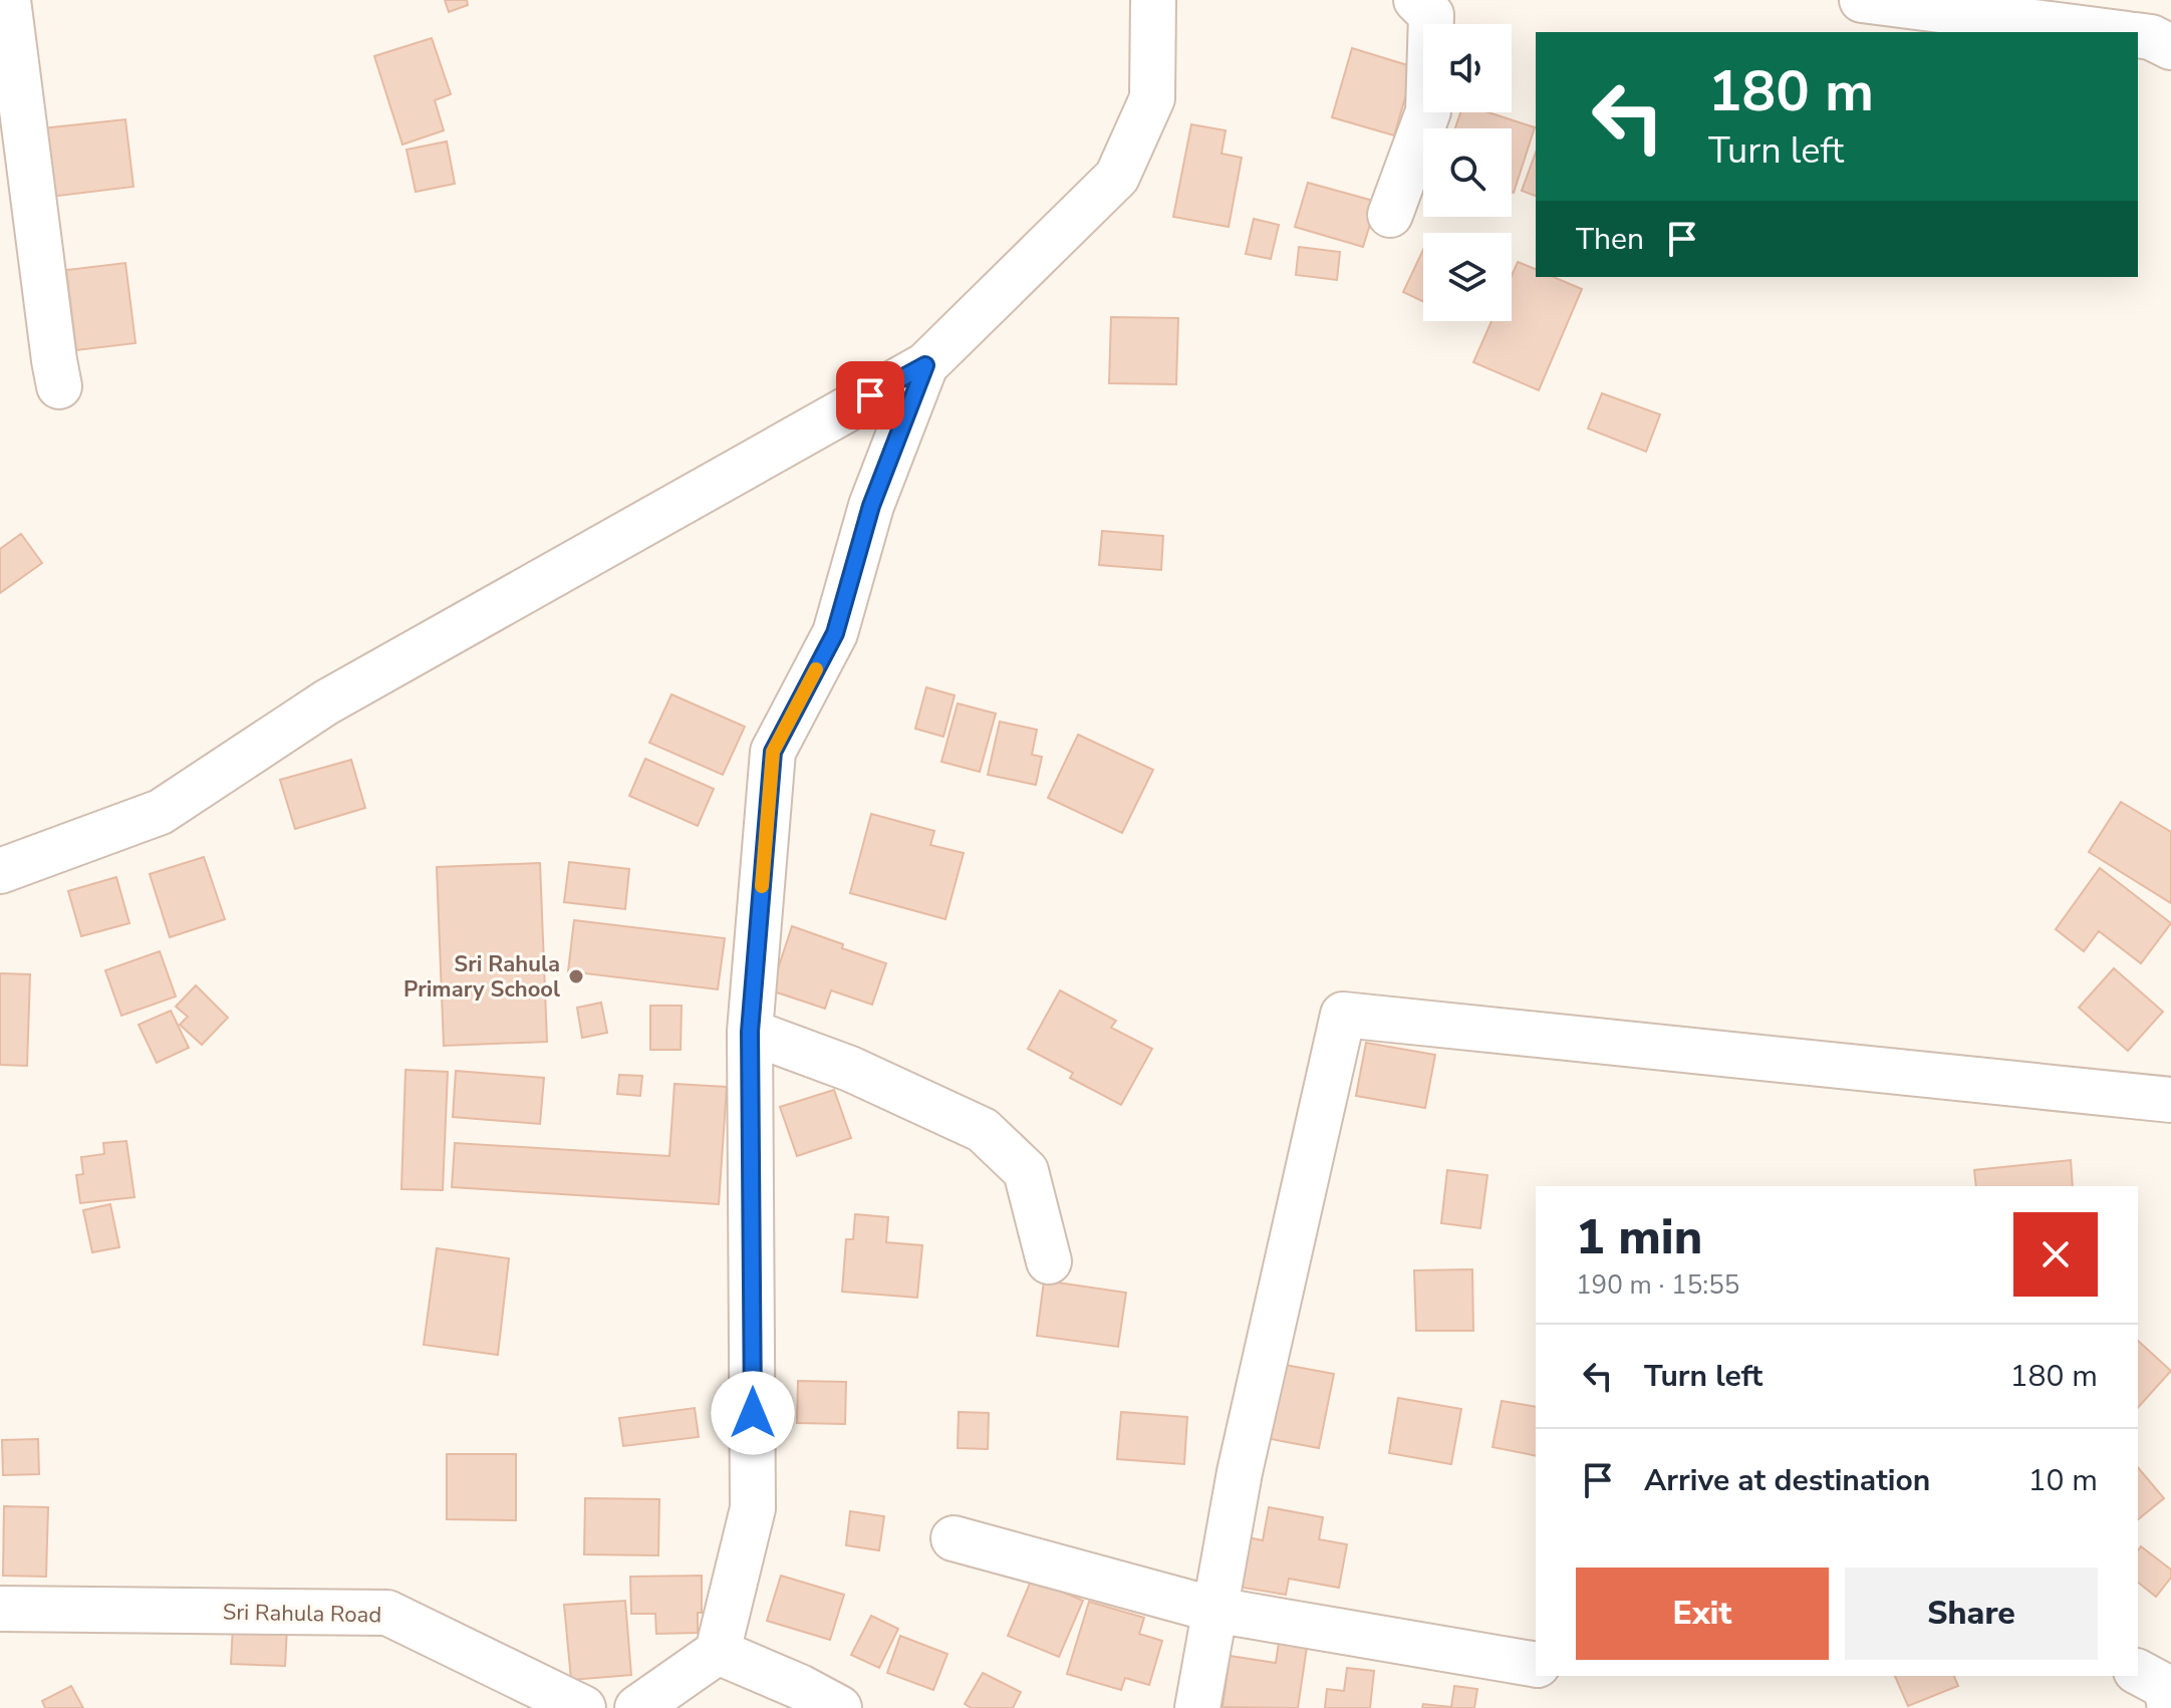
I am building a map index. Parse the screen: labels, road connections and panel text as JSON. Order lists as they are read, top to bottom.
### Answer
{
  "streets": {
    "street": ["Sri Rahula Road"]
  },
  "places": ["Sri Rahula Primary School"],
  "page": {
    "turn": ["180 m", "Turn left"],
    "then": "Then",
    "heading": ["1 min", "190 m · 15:55"],
    "list": [
      {
        "name": "Turn left",
        "value": "180 m"
      },
      {
        "name": "Arrive at destination",
        "value": "10 m"
      }
    ],
    "buttons": ["Exit", "Share"]
  }
}
